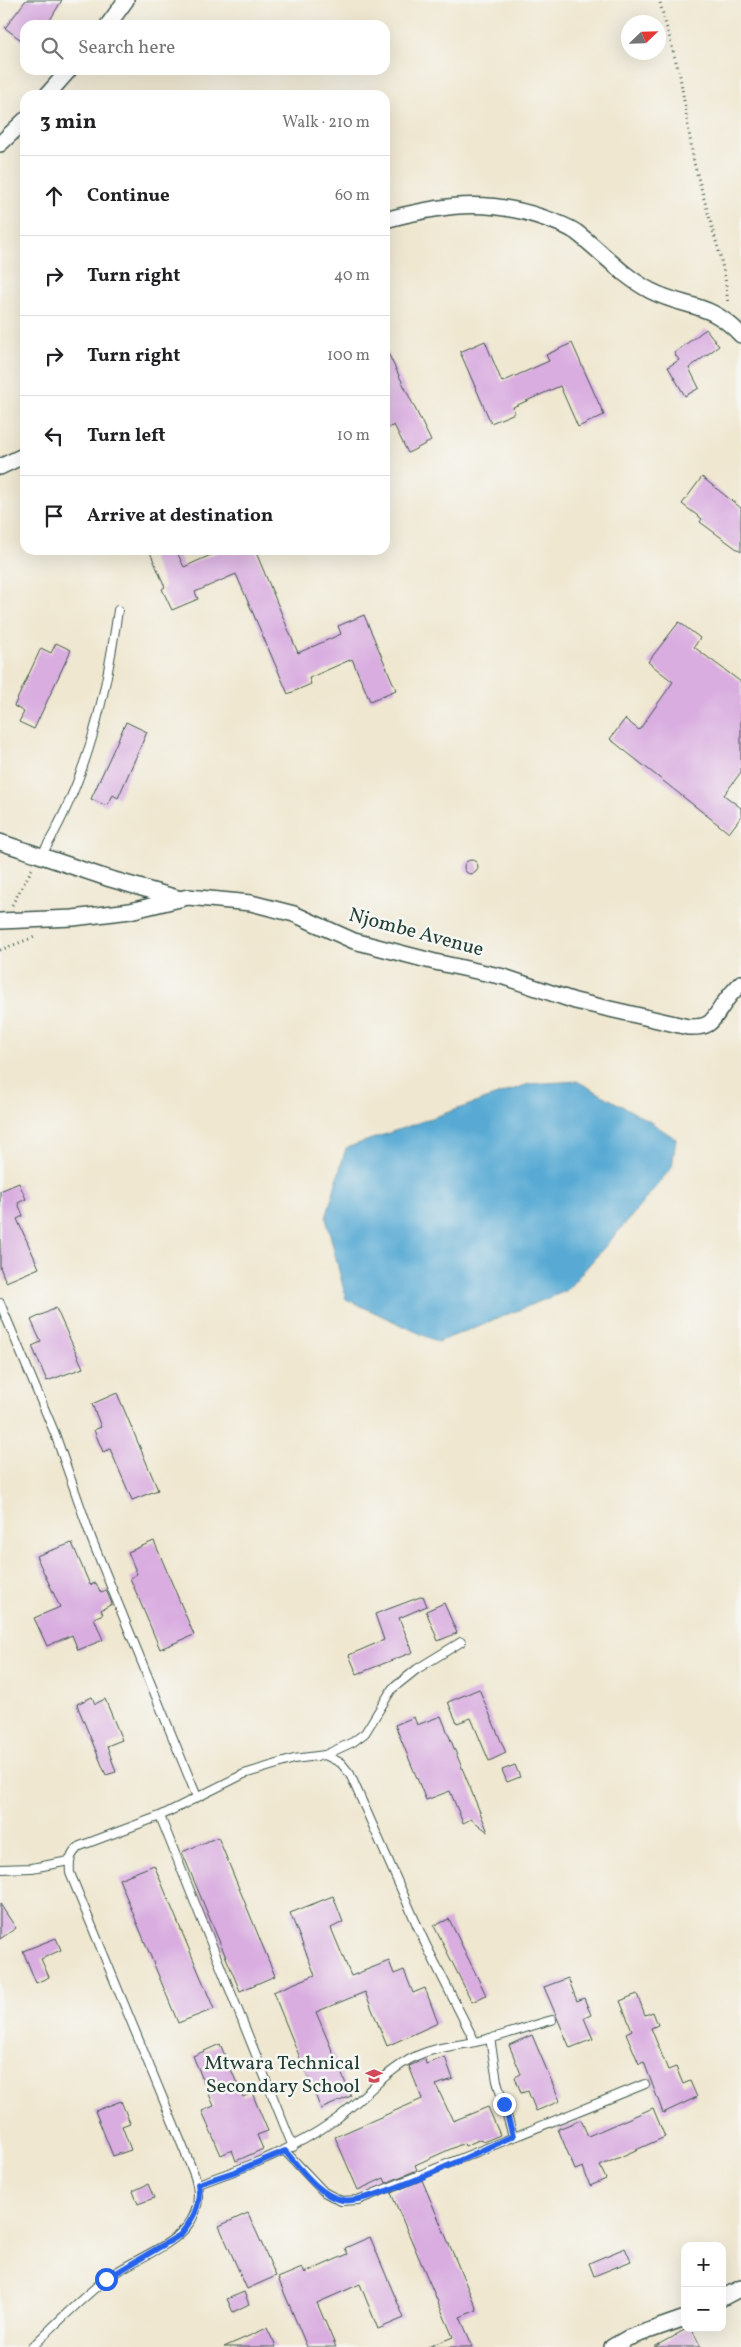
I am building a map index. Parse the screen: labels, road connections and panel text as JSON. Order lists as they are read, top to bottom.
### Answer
{
  "streets": {
    "street": ["Njombe Avenue"]
  },
  "places": {
    "school or university": ["Mtwara Technical Secondary School"]
  },
  "north": "top right",
  "page": {
    "search": "Search here",
    "heading": ["3 min", "Walk · 210 m"],
    "list": [
      ["Continue", "60 m"],
      ["Turn right", "40 m"],
      ["Turn right", "100 m"],
      ["Turn left", "10 m"],
      "Arrive at destination"
    ],
    "map_buttons": ["+", "−"]
  }
}
